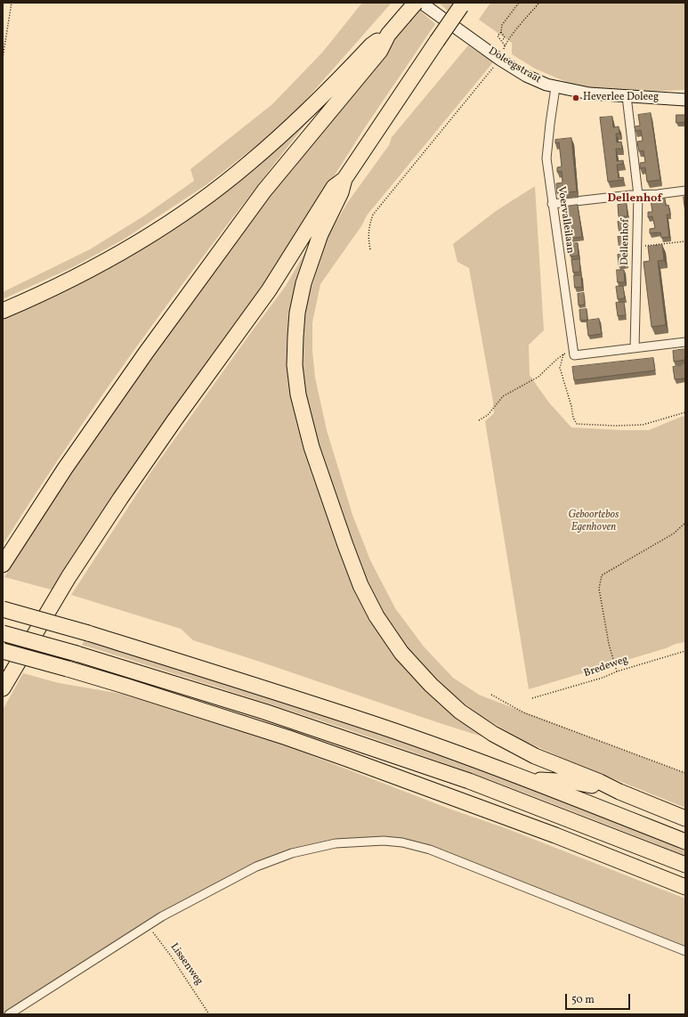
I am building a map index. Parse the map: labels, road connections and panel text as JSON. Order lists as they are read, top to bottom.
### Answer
{
  "streets": {
    "street": ["Doleegstraat", "Voervalleilaan", "Dellenhof"],
    "path": ["Bredeweg", "Lissenweg"]
  },
  "crossings": [
    ["Doleegstraat", "Voervalleilaan"],
    ["Doleegstraat", "Dellenhof"]
  ],
  "districts": ["Dellenhof"],
  "parks": ["Geboortebos Egenhoven"],
  "places": ["Heverlee Doleeg"],
  "scale_bar": "50 m"
}
